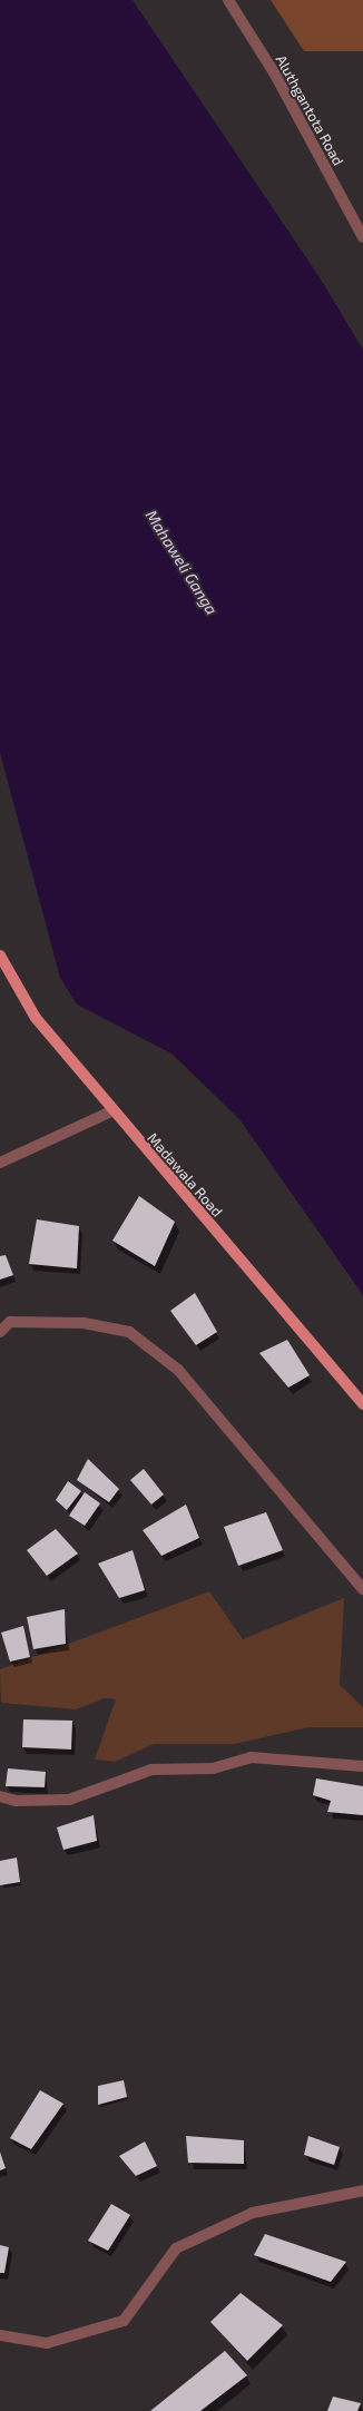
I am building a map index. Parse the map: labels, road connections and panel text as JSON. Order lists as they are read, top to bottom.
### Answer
{
  "streets": {
    "main road": ["Madawala Road"],
    "street": ["Aluthgantota Road"]
  },
  "water": ["Mahaweli Ganga"]
}
